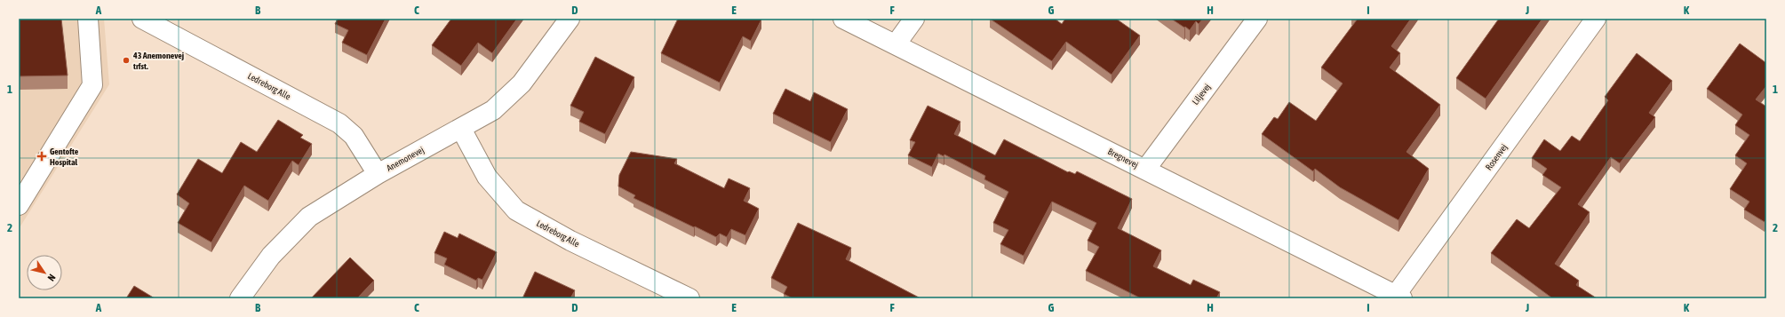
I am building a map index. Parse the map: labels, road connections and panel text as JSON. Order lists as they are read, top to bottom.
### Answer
{
  "streets": {
    "street": [
      "Ledreborg Alle",
      "Liljevej",
      "Rosenvej",
      "Bregnevej",
      "Anemonevej"
    ]
  },
  "crossings": [
    ["Ledreborg Alle", "Anemonevej"],
    ["Liljevej", "Bregnevej"],
    ["Rosenvej", "Bregnevej"]
  ],
  "places": {
    "other": ["43 Anemonevej trfst."],
    "health": ["Gentofte Hospital"]
  },
  "north": "bottom right",
  "grid": {
    "columns": [
      "A",
      "B",
      "C",
      "D",
      "E",
      "F",
      "G",
      "H",
      "I",
      "J",
      "K"
    ],
    "rows": ["1", "2"]
  }
}
